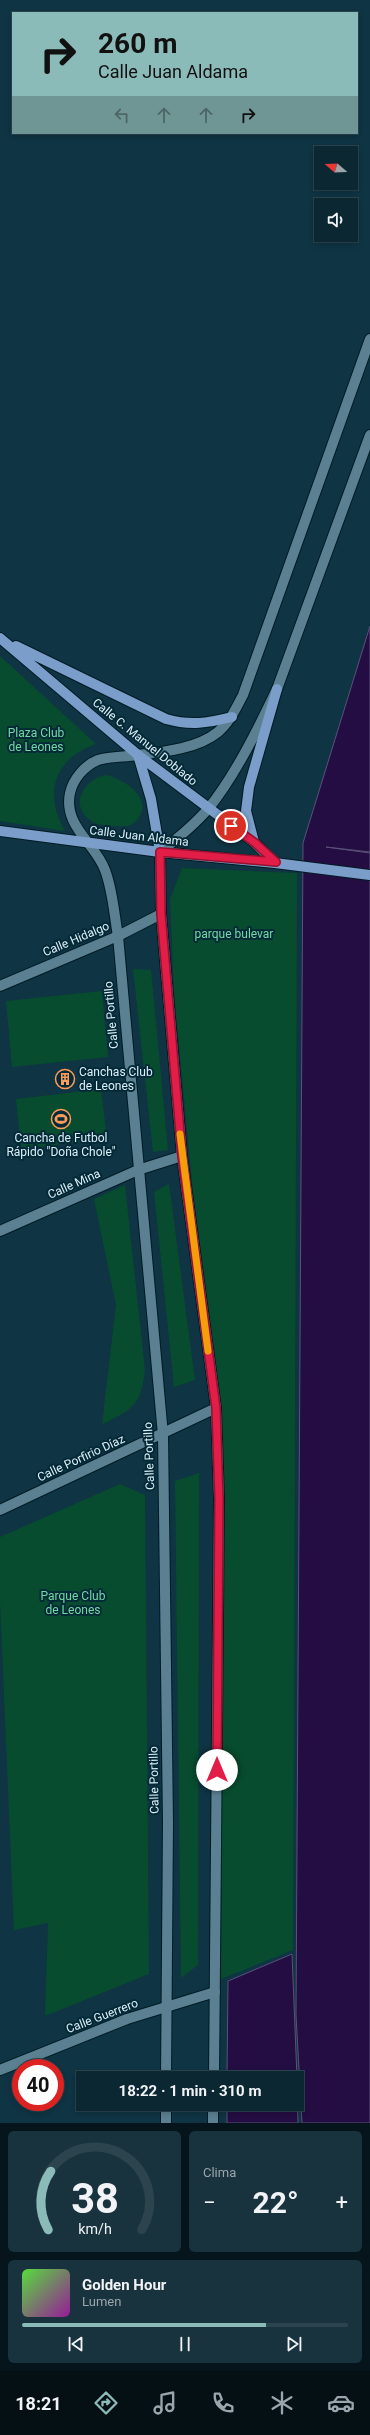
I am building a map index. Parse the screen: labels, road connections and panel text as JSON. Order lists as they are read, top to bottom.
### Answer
{
  "streets": {
    "main road": ["Calle C. Manuel Doblado", "Calle Juan Aldama"],
    "street": [
      "Calle Hidalgo",
      "Calle Portillo",
      "Calle Mina",
      "Calle Porfirio Díaz",
      "Calle Guerrero"
    ]
  },
  "crossings": [
    ["Calle C. Manuel Doblado", "Calle Juan Aldama"],
    ["Calle C. Manuel Doblado", "Calle Portillo"],
    ["Calle Juan Aldama", "Calle Portillo"],
    ["Calle Hidalgo", "Calle Portillo"],
    ["Calle Portillo", "Calle Mina"],
    ["Calle Portillo", "Calle Porfirio Díaz"],
    ["Calle Portillo", "Calle Guerrero"]
  ],
  "parks": ["Plaza Club de Leones", "parque bulevar", "Parque Club de Leones"],
  "places": {
    "building": ["Canchas Club de Leones"],
    "sports": ["Cancha de Futbol Rápido \"Doña Chole\""]
  },
  "north": "left",
  "page": {
    "turn": ["260 m", "Calle Juan Aldama"],
    "limit": "40",
    "trip": "18:22 · 1 min · 310 m",
    "tile": "Clima",
    "heat": ["−", "22°", "+"],
    "song": ["Golden Hour", "Lumen"],
    "tabs": "18:21",
    "gauge": ["38", "km/h"]
  }
}
